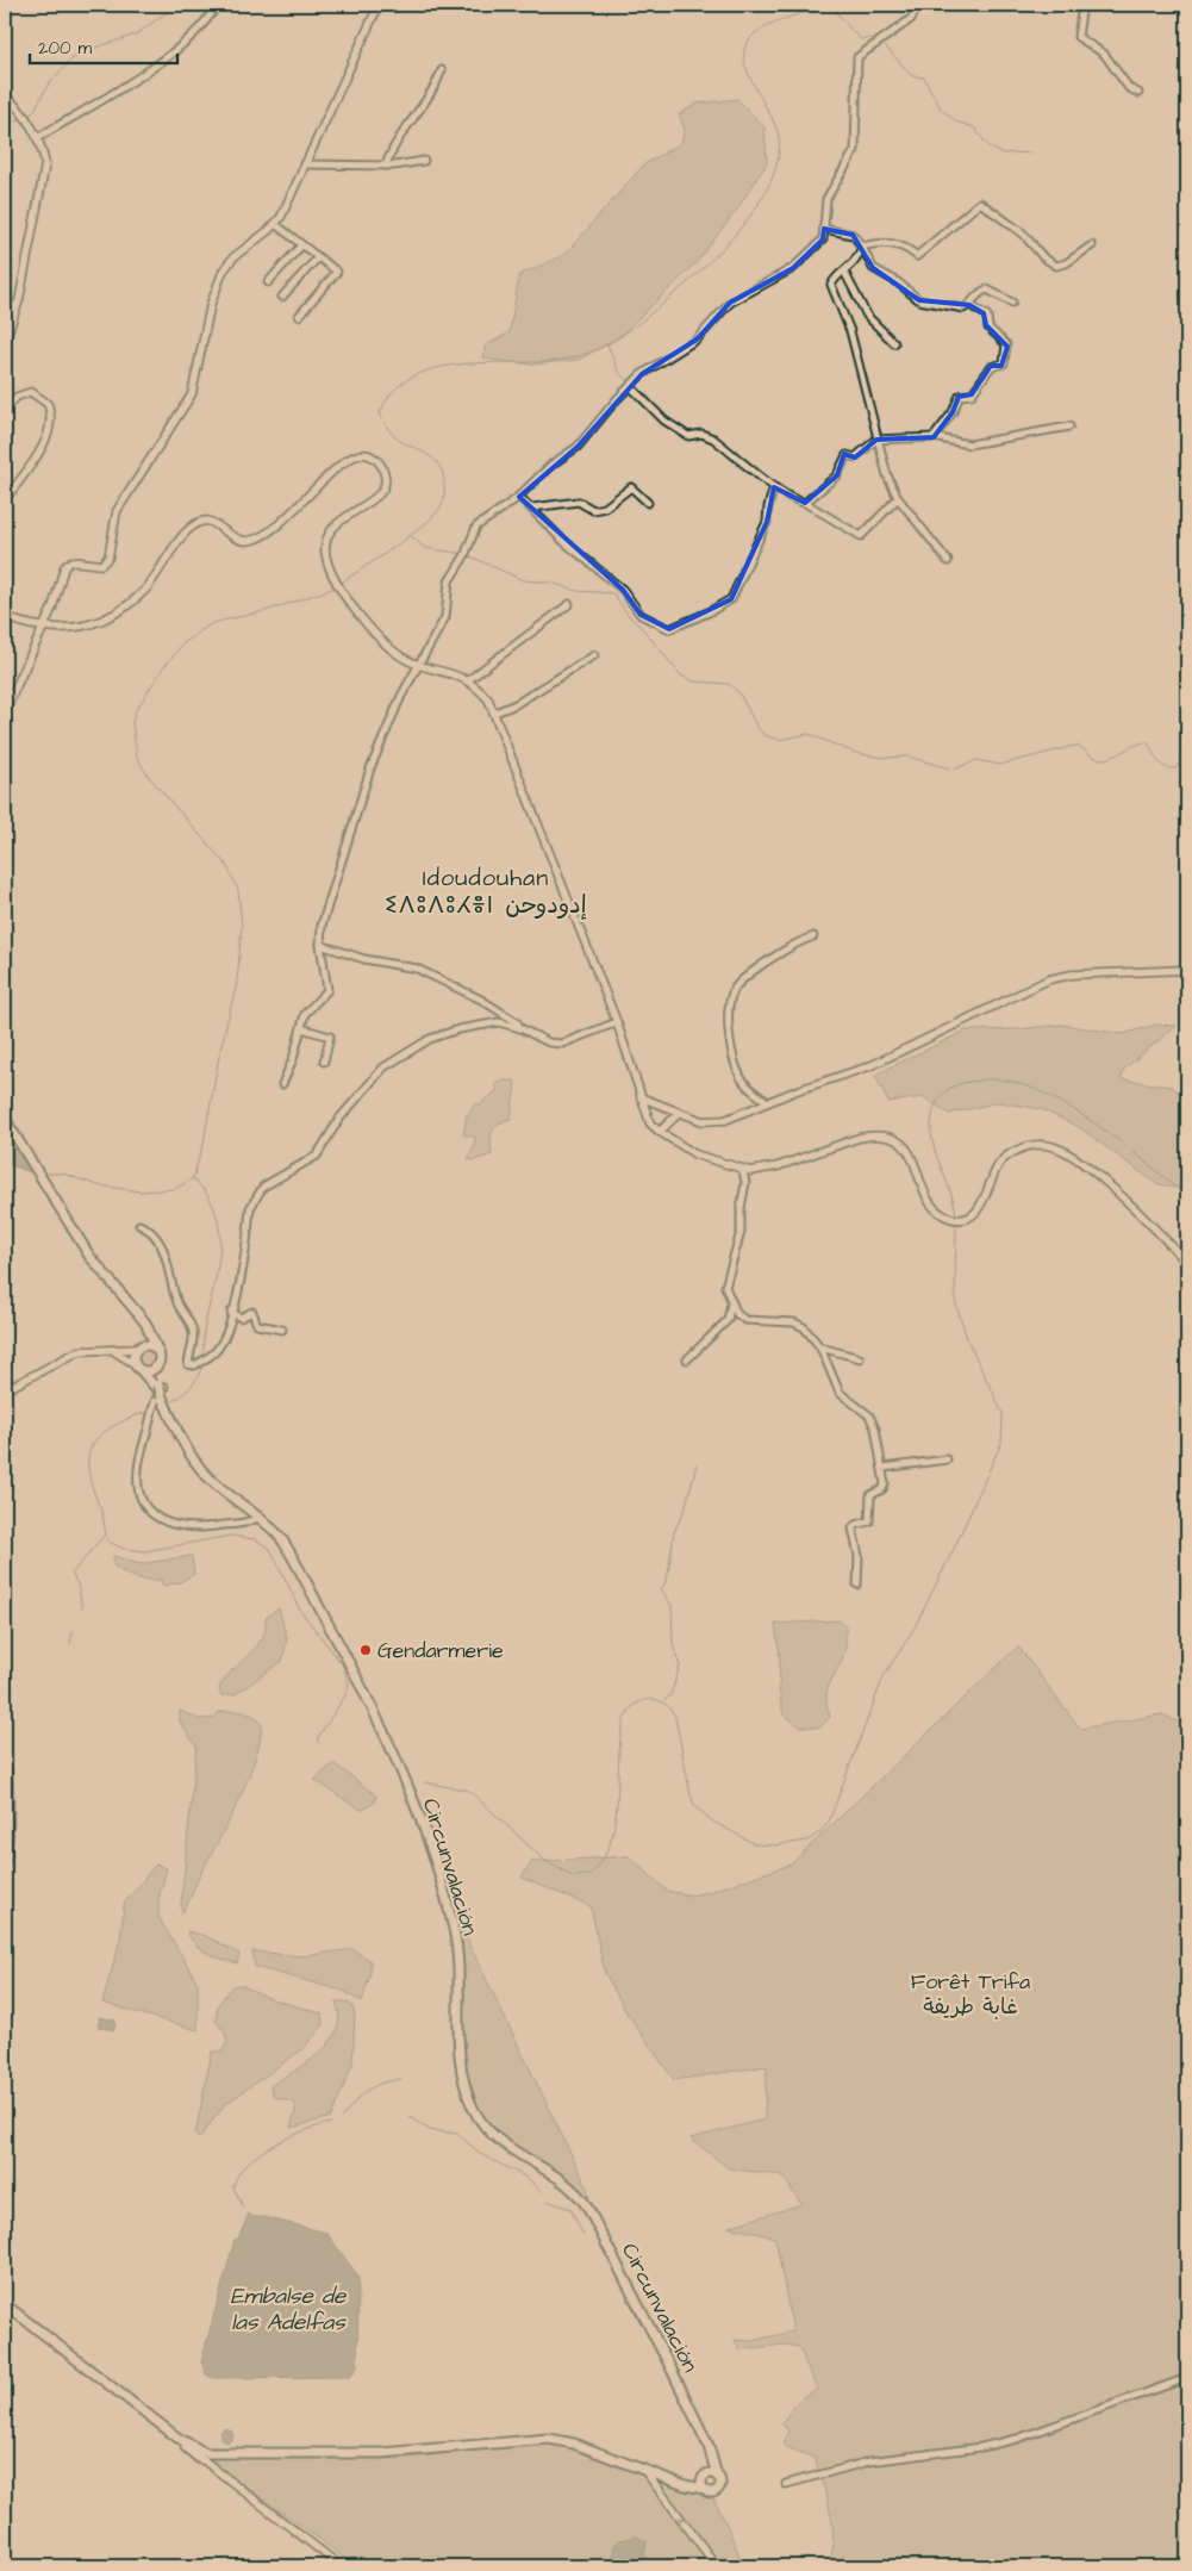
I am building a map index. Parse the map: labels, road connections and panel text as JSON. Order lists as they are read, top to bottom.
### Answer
{
  "streets": {
    "main road": ["Circunvalación"]
  },
  "districts": ["Idoudouhan ⵉⴷⵓⴷⵓⵃⴻⵏ إدودوحن"],
  "water": ["Embalse de las Adelfas"],
  "parks": ["Forêt Trifa غابة طريفة"],
  "places": ["Gendarmerie"],
  "scale_bar": "200 m"
}
